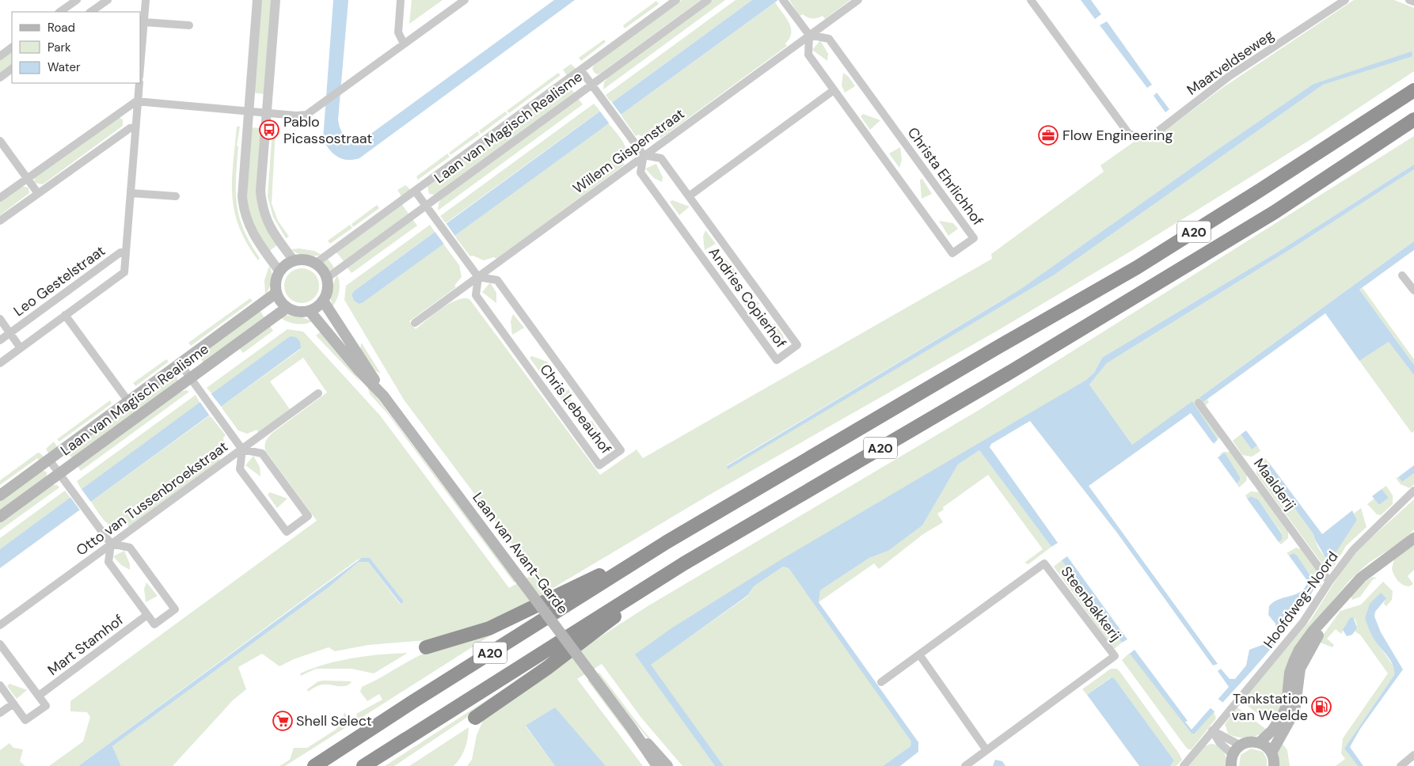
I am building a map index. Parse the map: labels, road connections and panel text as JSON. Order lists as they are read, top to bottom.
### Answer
{
  "streets": {
    "highway": ["A20"],
    "main road": ["Laan van Magisch Realisme", "Laan van Avant-Garde"],
    "street": [
      "Maatveldseweg",
      "Willem Gispenstraat",
      "Christa Ehrlichhof",
      "Leo Gestelstraat",
      "Andries Copierhof",
      "Chris Lebeauhof",
      "Maalderij",
      "Otto van Tussenbroekstraat",
      "Hoofdweg-Noord",
      "Steenbakkerij",
      "Mart Stamhof"
    ]
  },
  "crossings": [
    ["Laan van Magisch Realisme", "Laan van Avant-Garde"],
    ["Willem Gispenstraat", "Christa Ehrlichhof"],
    ["Willem Gispenstraat", "Andries Copierhof"],
    ["Willem Gispenstraat", "Chris Lebeauhof"],
    ["Maalderij", "Hoofdweg-Noord"]
  ],
  "places": {
    "bus stop": ["Pablo Picassostraat"],
    "office": ["Flow Engineering"],
    "fuel station": ["Tankstation van Weelde"],
    "supermarket": ["Shell Select"]
  },
  "legend": ["Road", "Park", "Water"]
}
